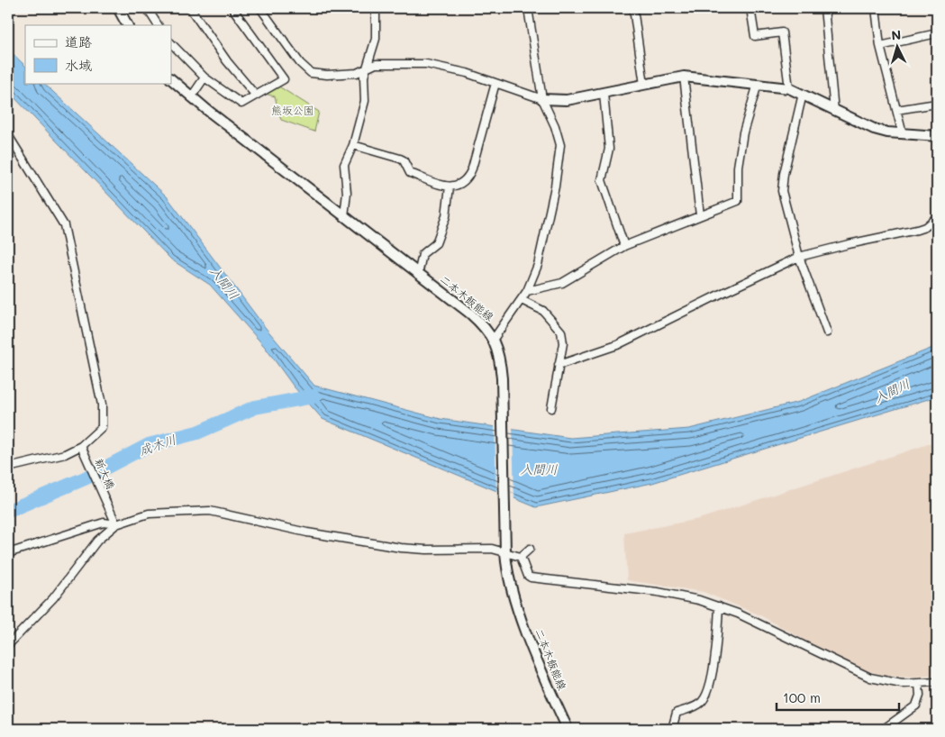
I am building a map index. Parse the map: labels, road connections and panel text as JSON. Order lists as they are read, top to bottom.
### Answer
{
  "streets": {
    "main road": ["二本木飯能線"],
    "street": ["新大橋"]
  },
  "water": ["入間川", "成木川"],
  "parks": ["熊坂公園"],
  "legend": ["道路", "水域"],
  "scale_bar": "100 m",
  "north": "top"
}
